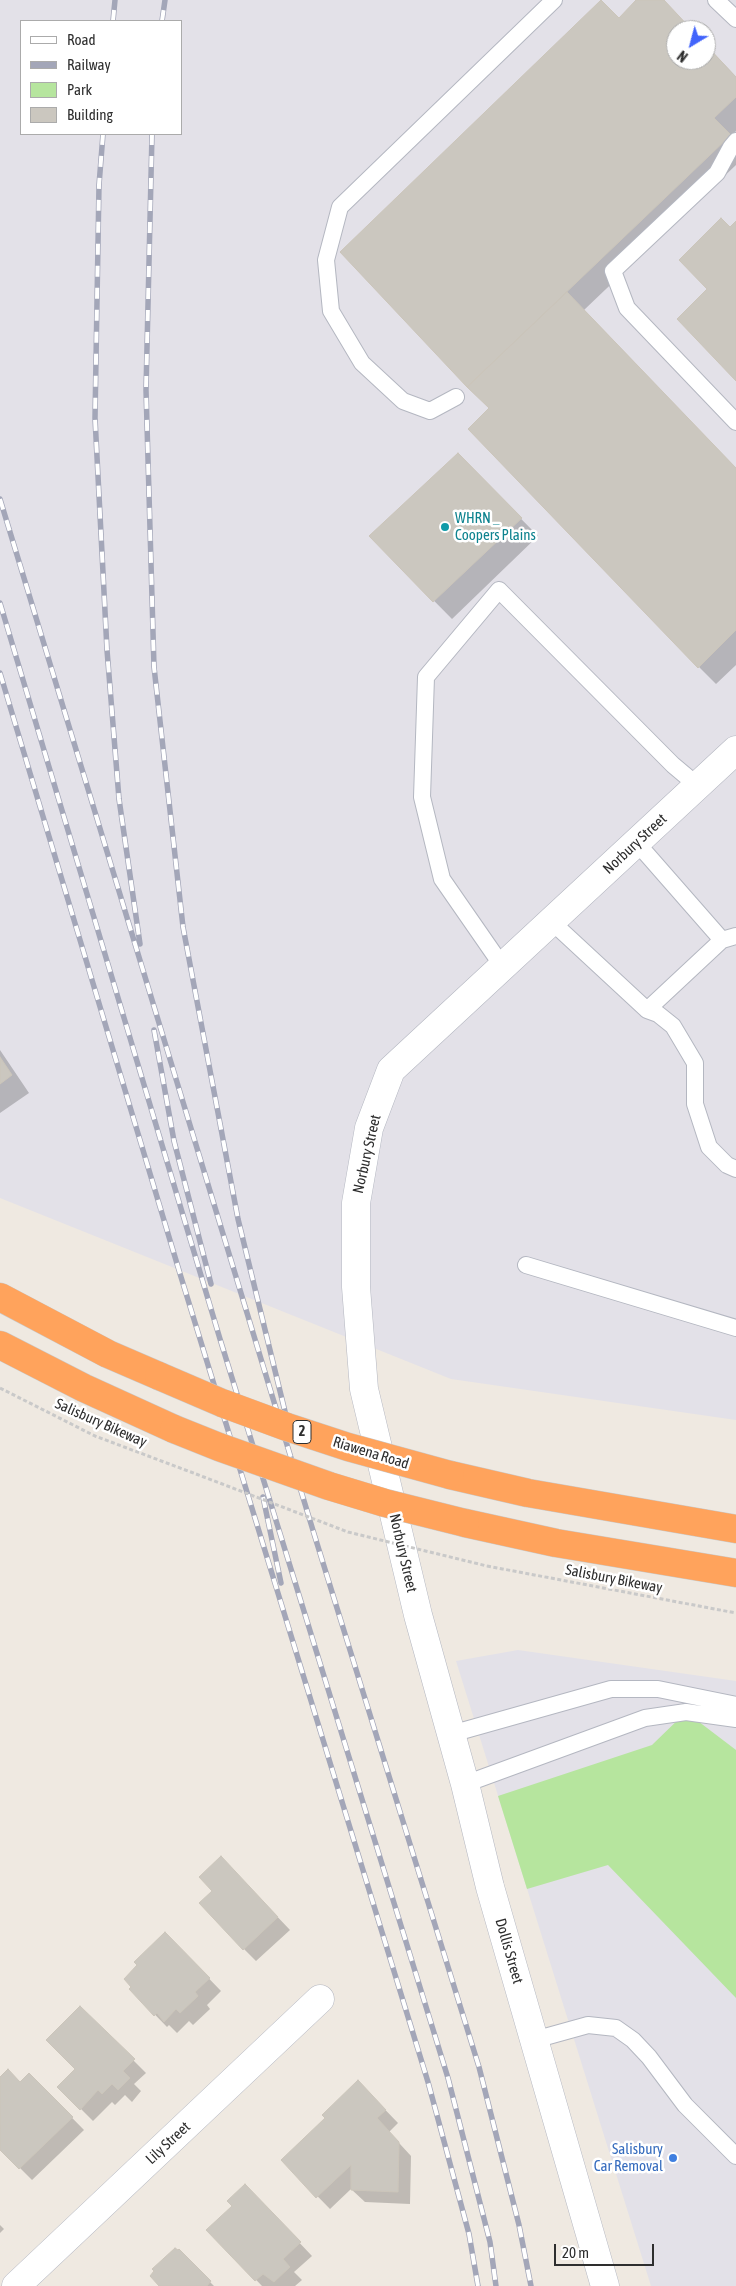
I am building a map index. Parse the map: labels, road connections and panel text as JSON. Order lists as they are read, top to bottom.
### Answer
{
  "streets": {
    "highway": ["2", "Riawena Road"],
    "street": ["Norbury Street", "Dollis Street", "Lily Street"],
    "path": ["Salisbury Bikeway"]
  },
  "crossings": [
    ["Norbury Street", "Dollis Street"]
  ],
  "places": ["WHRN _ Coopers Plains", "Salisbury Car Removal"],
  "legend": [
    "Road",
    "Railway",
    "Park",
    "Building"
  ],
  "scale_bar": "20 m",
  "north": "bottom left"
}
